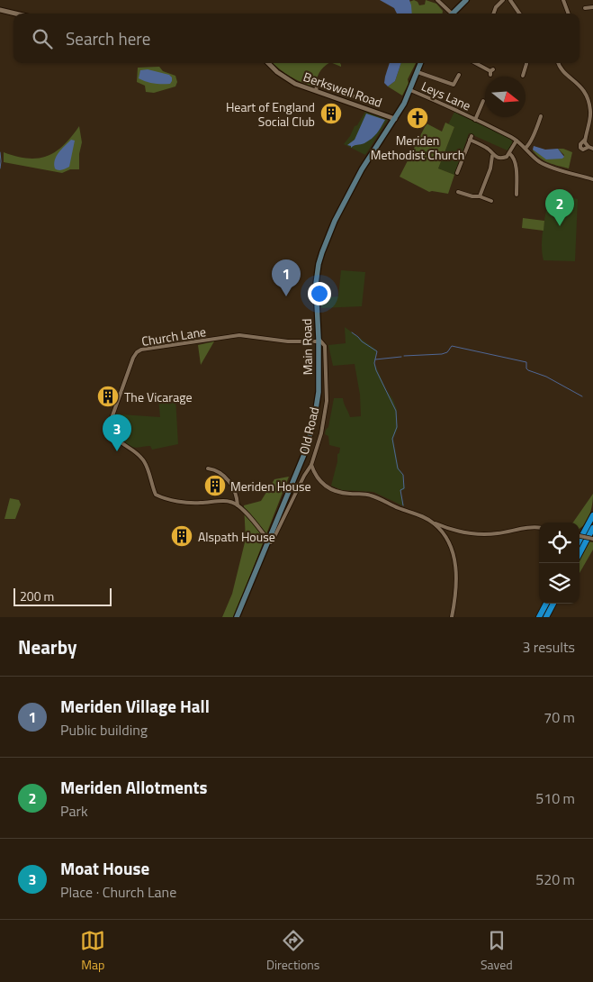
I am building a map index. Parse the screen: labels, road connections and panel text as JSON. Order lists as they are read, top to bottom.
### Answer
{
  "streets": {
    "main road": ["Main Road"],
    "street": [
      "Berkswell Road",
      "Leys Lane",
      "Church Lane",
      "Old Road"
    ]
  },
  "crossings": [
    ["Berkswell Road", "Main Road"],
    ["Leys Lane", "Main Road"],
    ["Church Lane", "Main Road"],
    ["Church Lane", "Old Road"],
    ["Main Road", "Old Road"]
  ],
  "places": {
    "building": [
      "Heart of England Social Club",
      "The Vicarage",
      "Meriden House",
      "Alspath House"
    ],
    "church": ["Meriden Methodist Church"]
  },
  "scale_bar": "200 m",
  "north": "right",
  "page": {
    "search": "Search here",
    "pins": ["2", "1", "3"],
    "scale": "200 m",
    "heading": ["Nearby", "3 results"],
    "list": [
      {
        "mark": "1",
        "name": "Meriden Village Hall",
        "note": "Public building",
        "value": "70 m"
      },
      {
        "mark": "2",
        "name": "Meriden Allotments",
        "note": "Park",
        "value": "510 m"
      },
      {
        "mark": "3",
        "name": "Moat House",
        "note": "Place · Church Lane",
        "value": "520 m"
      }
    ],
    "nav": ["Map", "Directions", "Saved"]
  }
}
